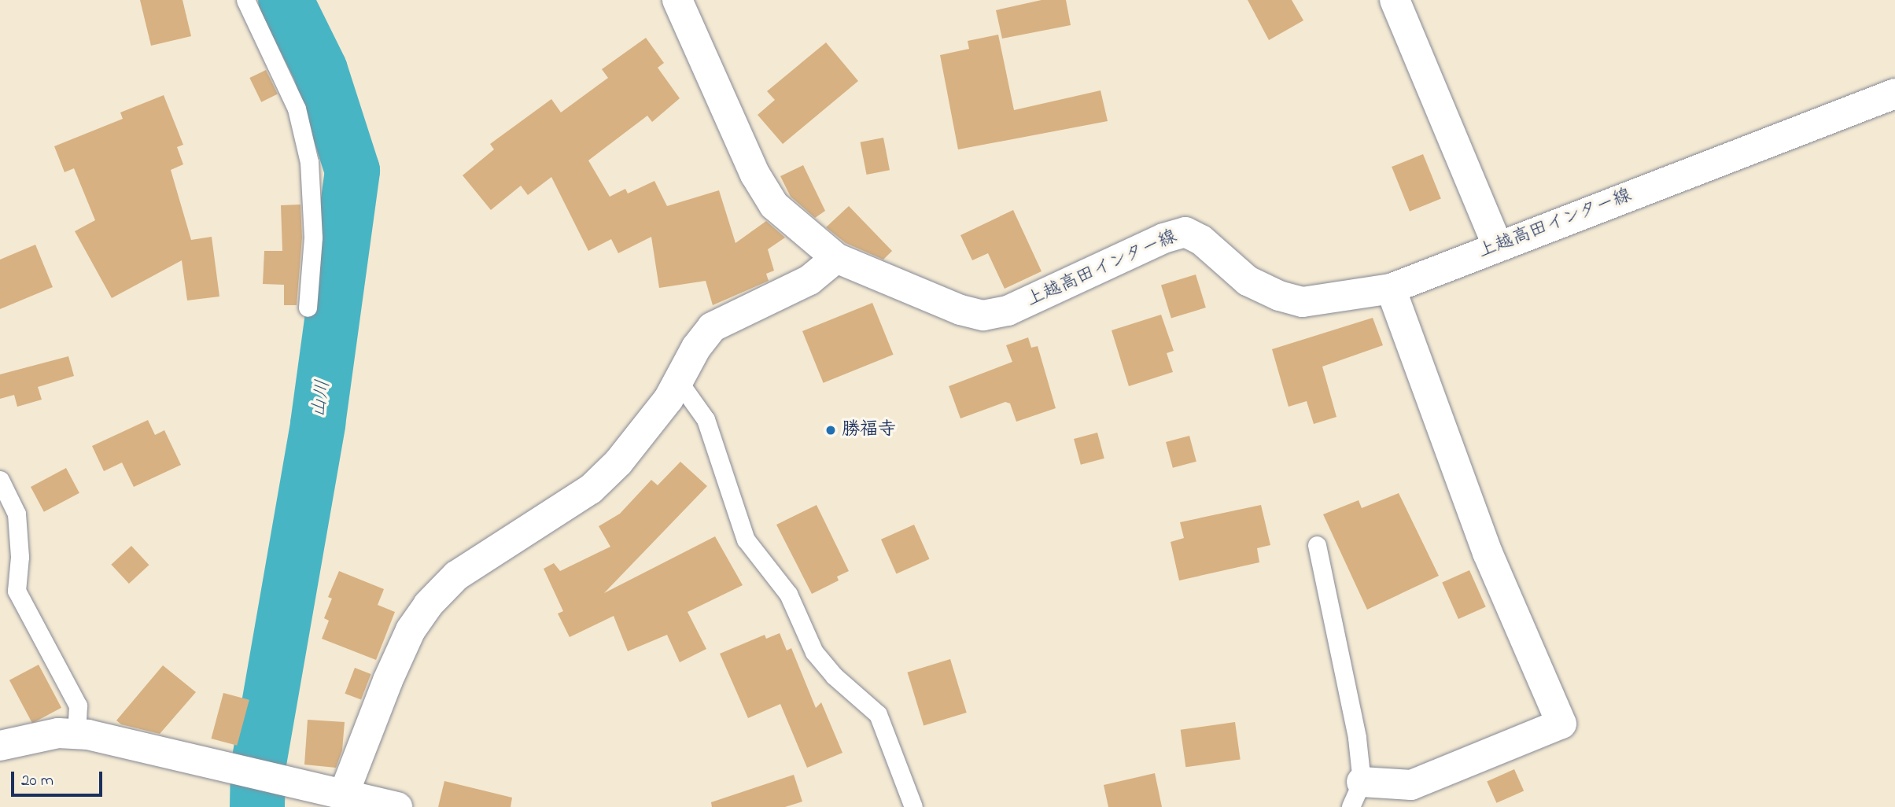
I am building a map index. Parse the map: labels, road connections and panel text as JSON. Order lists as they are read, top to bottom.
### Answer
{
  "streets": {
    "street": ["上越高田インター線"]
  },
  "water": ["山川"],
  "places": ["勝福寺"],
  "scale_bar": "20 m"
}
